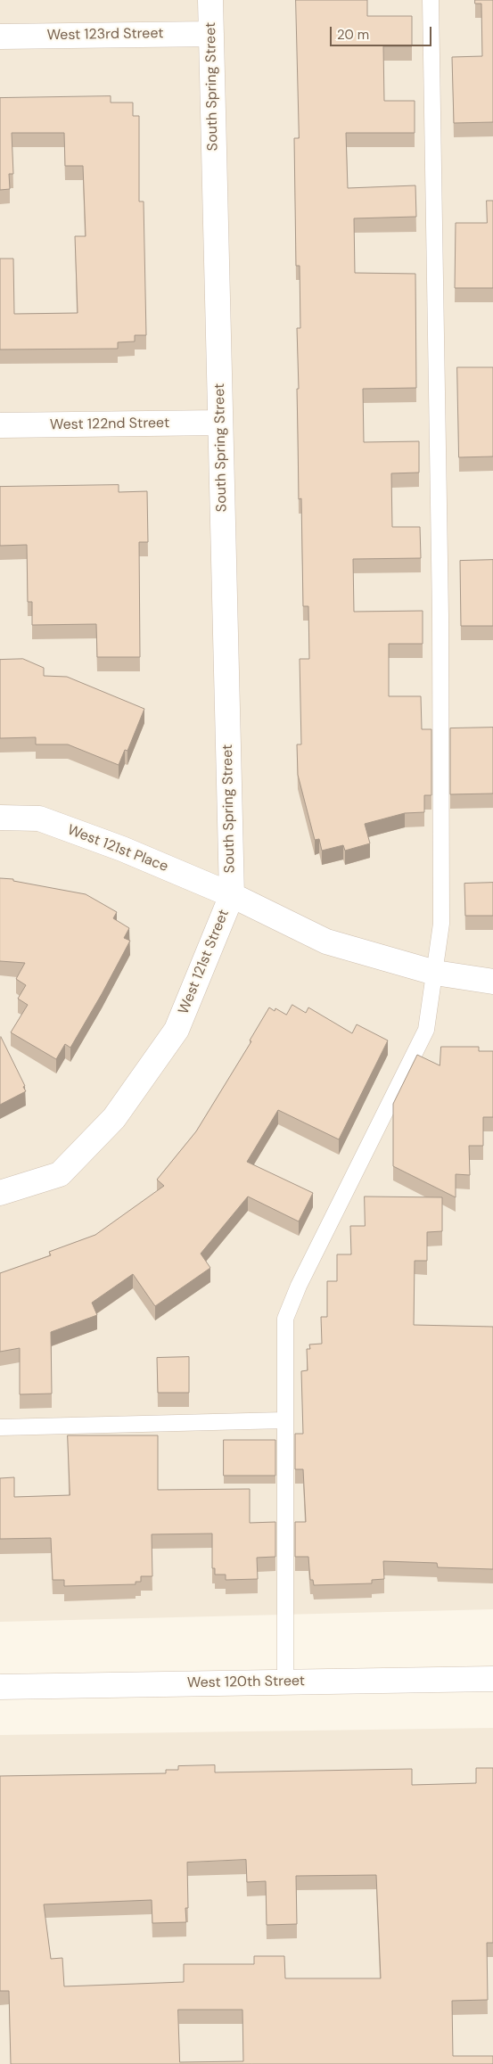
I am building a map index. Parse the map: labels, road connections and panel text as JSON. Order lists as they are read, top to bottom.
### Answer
{
  "streets": {
    "street": [
      "West 123rd Street",
      "South Spring Street",
      "West 122nd Street",
      "West 121st Place",
      "West 121st Street",
      "West 120th Street"
    ]
  },
  "crossings": [
    ["West 123rd Street", "South Spring Street"],
    ["South Spring Street", "West 122nd Street"],
    ["South Spring Street", "West 121st Place"],
    ["South Spring Street", "West 121st Street"],
    ["West 121st Place", "West 121st Street"]
  ],
  "scale_bar": "20 m"
}
